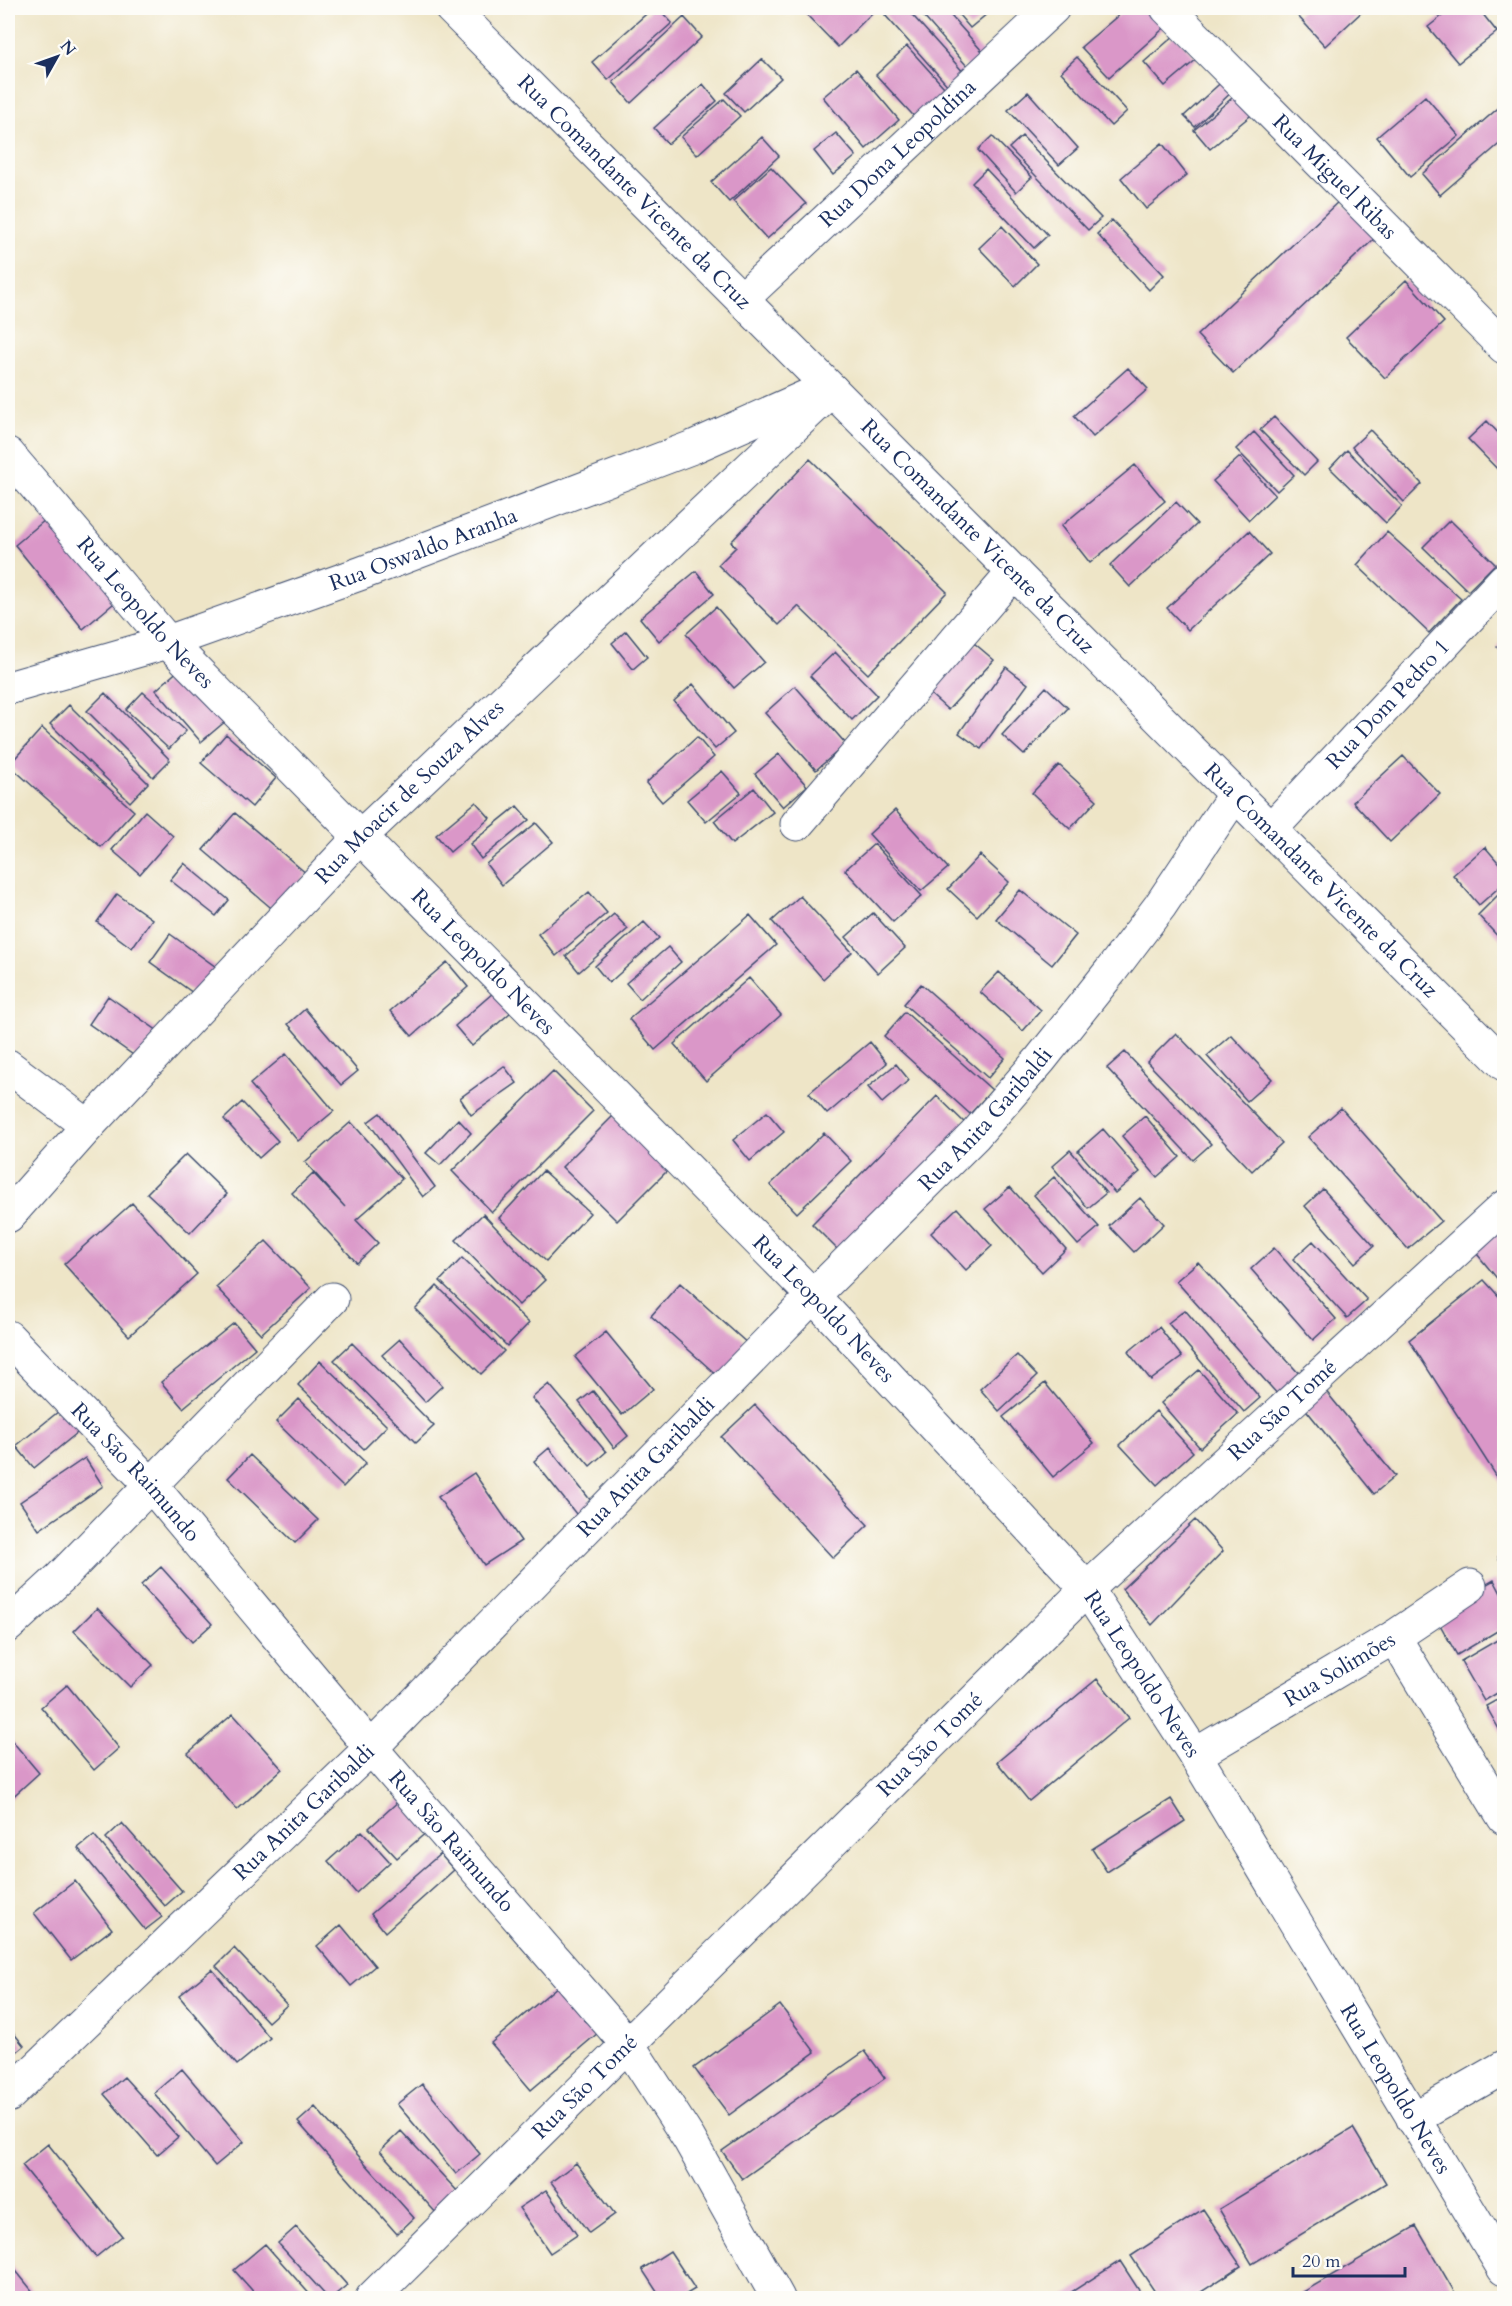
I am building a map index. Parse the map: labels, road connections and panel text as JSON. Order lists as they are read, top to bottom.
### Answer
{
  "streets": {
    "street": [
      "Rua Dona Leopoldina",
      "Rua Miguel Ribas",
      "Rua Comandante Vicente da Cruz",
      "Rua Oswaldo Aranha",
      "Rua Leopoldo Neves",
      "Rua Dom Pedro 1",
      "Rua Moacir de Souza Alves",
      "Rua Anita Garibaldi",
      "Rua São Tomé",
      "Rua São Raimundo",
      "Rua Solimões"
    ]
  },
  "crossings": [
    ["Rua Dona Leopoldina", "Rua Comandante Vicente da Cruz"],
    ["Rua Comandante Vicente da Cruz", "Rua Oswaldo Aranha"],
    ["Rua Comandante Vicente da Cruz", "Rua Dom Pedro 1"],
    ["Rua Comandante Vicente da Cruz", "Rua Moacir de Souza Alves"],
    ["Rua Comandante Vicente da Cruz", "Rua Anita Garibaldi"],
    ["Rua Oswaldo Aranha", "Rua Leopoldo Neves"],
    ["Rua Oswaldo Aranha", "Rua Moacir de Souza Alves"],
    ["Rua Leopoldo Neves", "Rua Moacir de Souza Alves"],
    ["Rua Leopoldo Neves", "Rua Anita Garibaldi"],
    ["Rua Leopoldo Neves", "Rua São Tomé"],
    ["Rua Leopoldo Neves", "Rua Solimões"],
    ["Rua Anita Garibaldi", "Rua São Raimundo"],
    ["Rua São Tomé", "Rua São Raimundo"]
  ],
  "scale_bar": "20 m",
  "north": "top right"
}
